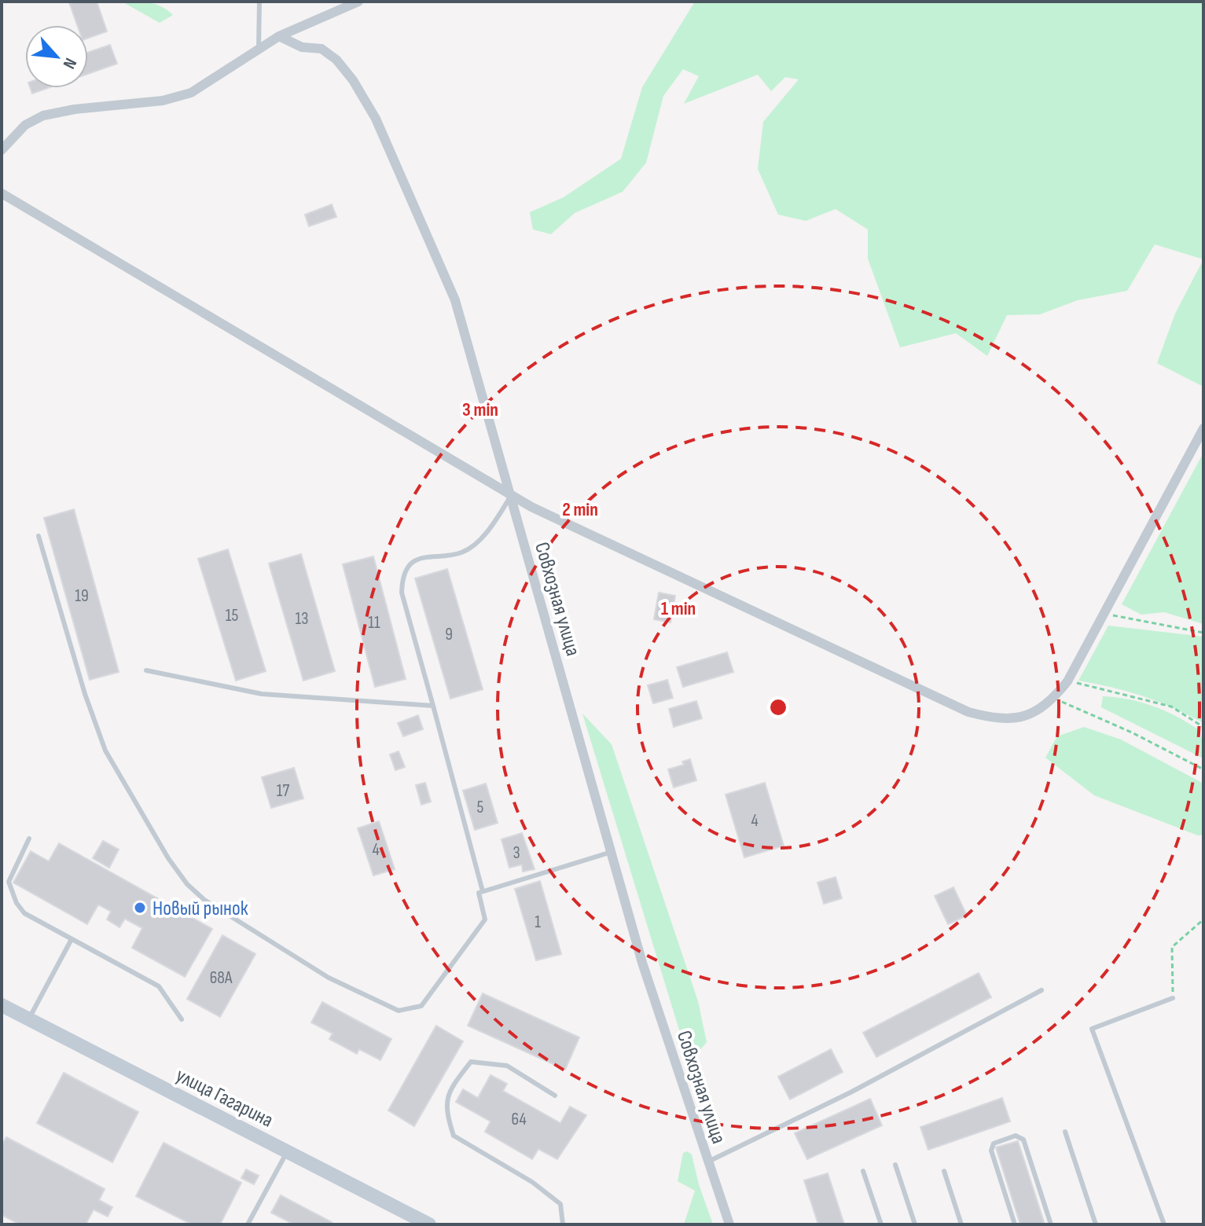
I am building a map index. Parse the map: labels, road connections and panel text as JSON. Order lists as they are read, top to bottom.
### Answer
{
  "streets": {
    "street": ["Совхозная улица", "улица Гагарина"]
  },
  "places": ["Новый рынок"],
  "house_numbers": [
    "19",
    "15",
    "13",
    "11",
    "9",
    "17",
    "5",
    "4",
    "4",
    "3",
    "1",
    "68А",
    "64"
  ],
  "north": "bottom right",
  "rings": ["3 min", "2 min", "1 min"]
}
